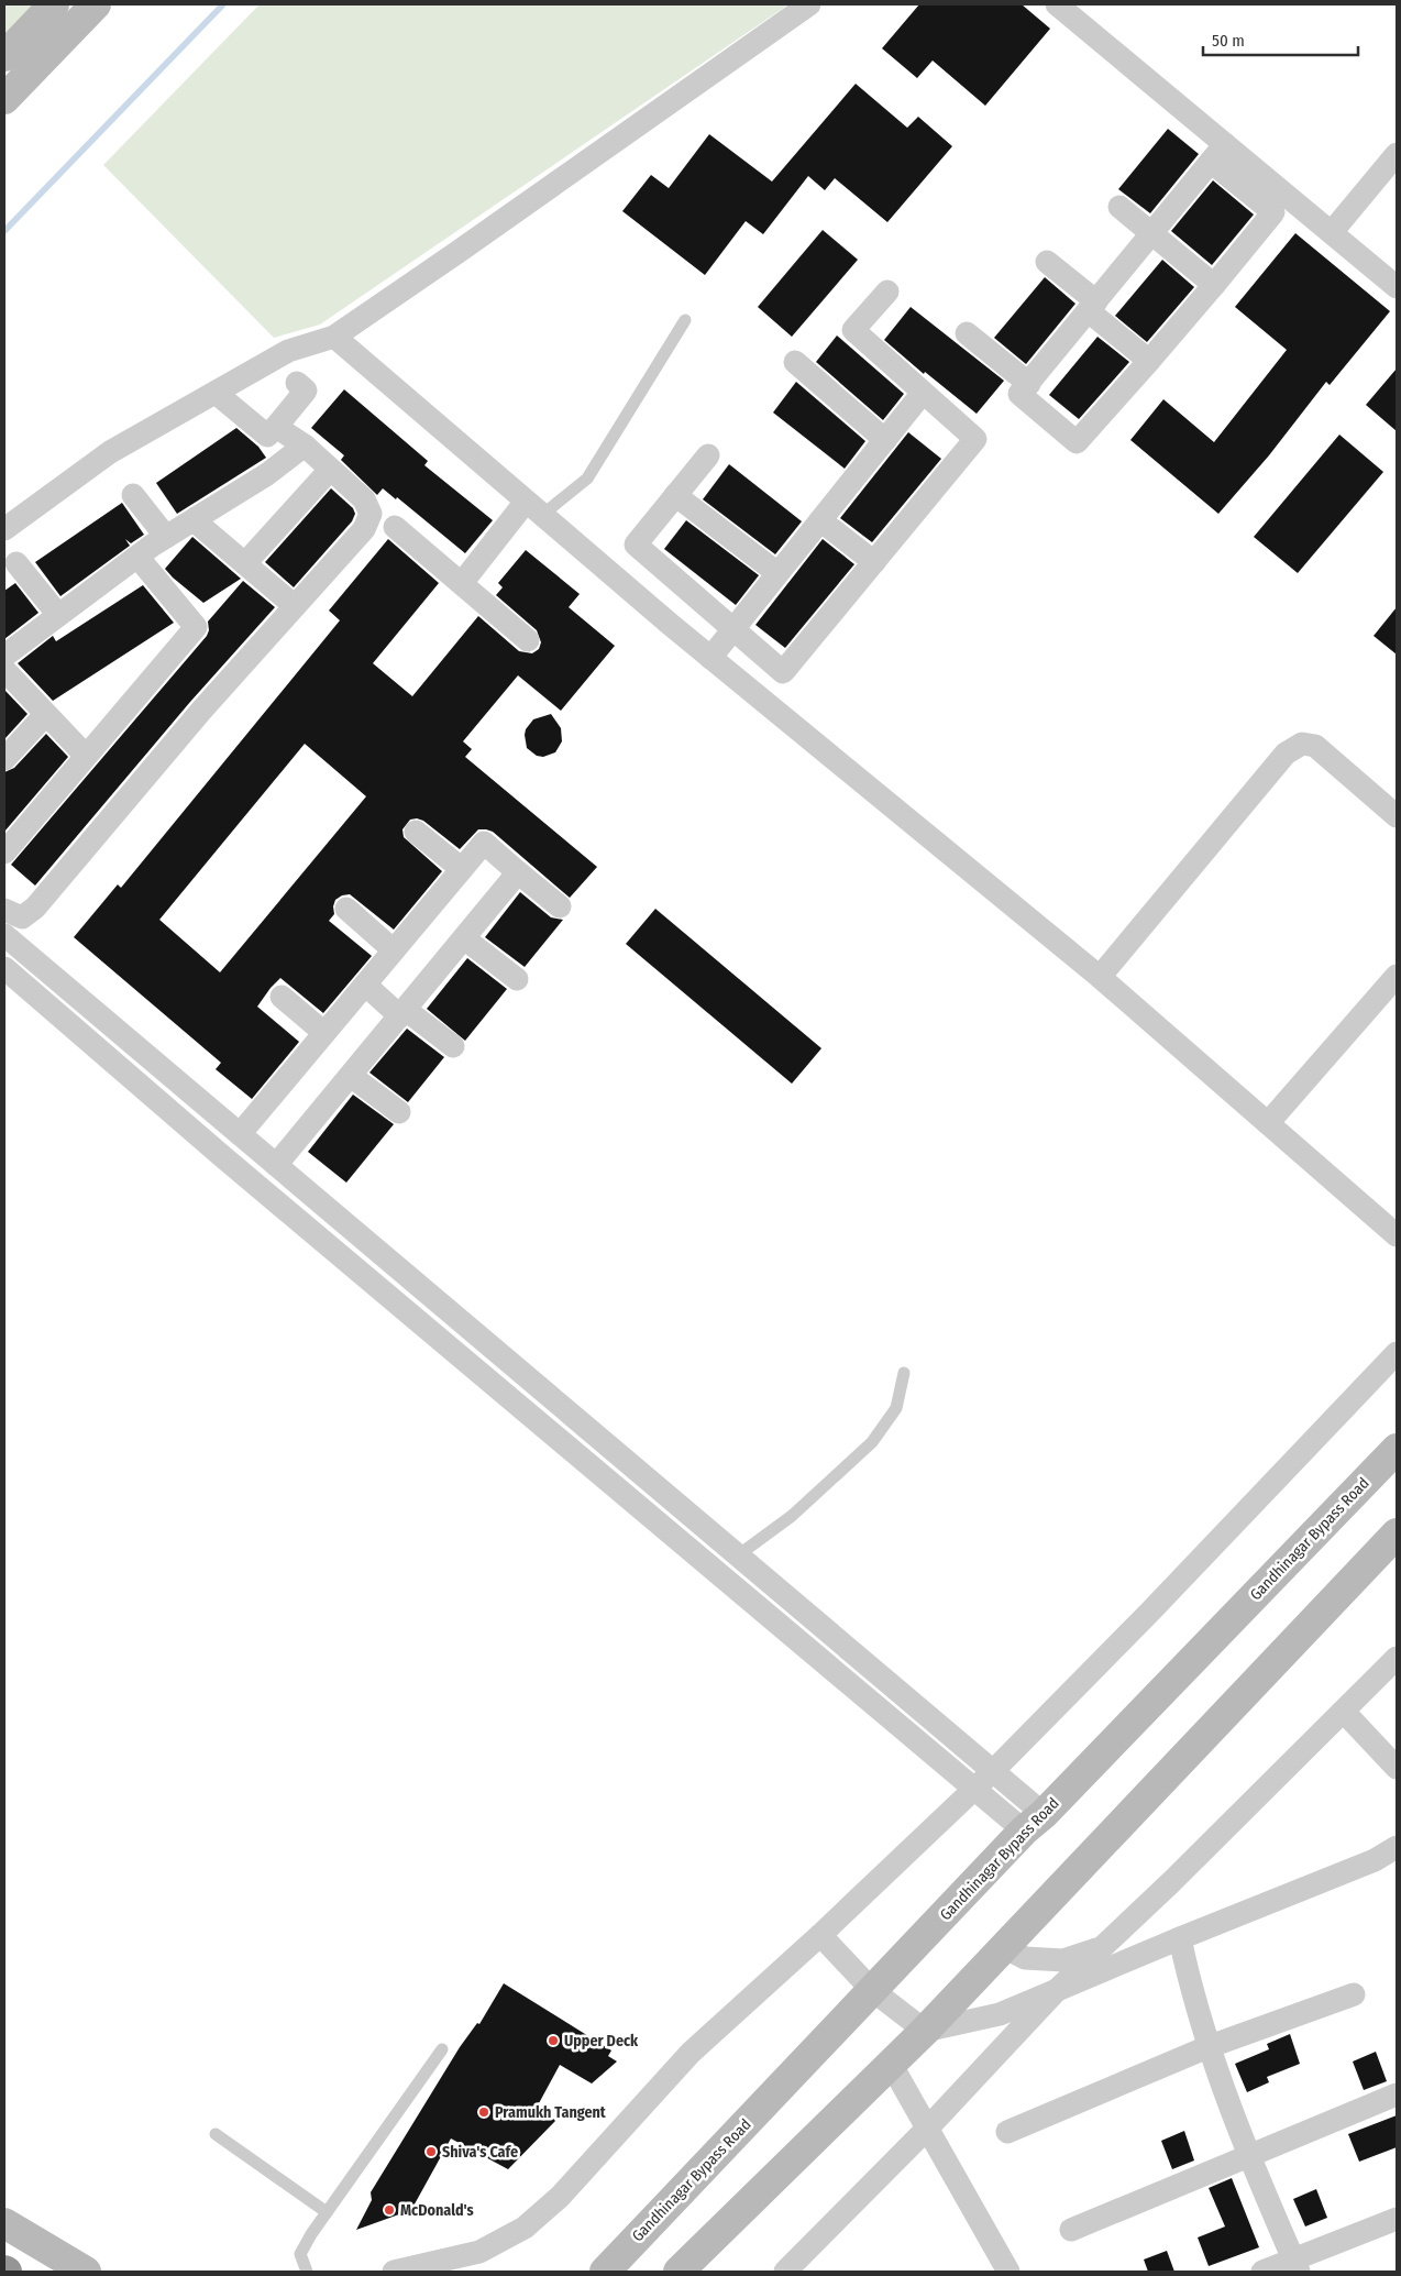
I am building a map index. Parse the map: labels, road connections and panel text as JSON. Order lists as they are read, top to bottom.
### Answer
{
  "streets": {
    "main road": ["Gandhinagar Bypass Road"]
  },
  "places": [
    "Upper Deck",
    "Pramukh Tangent",
    "Shiva's Cafe",
    "McDonald's"
  ],
  "scale_bar": "50 m"
}
